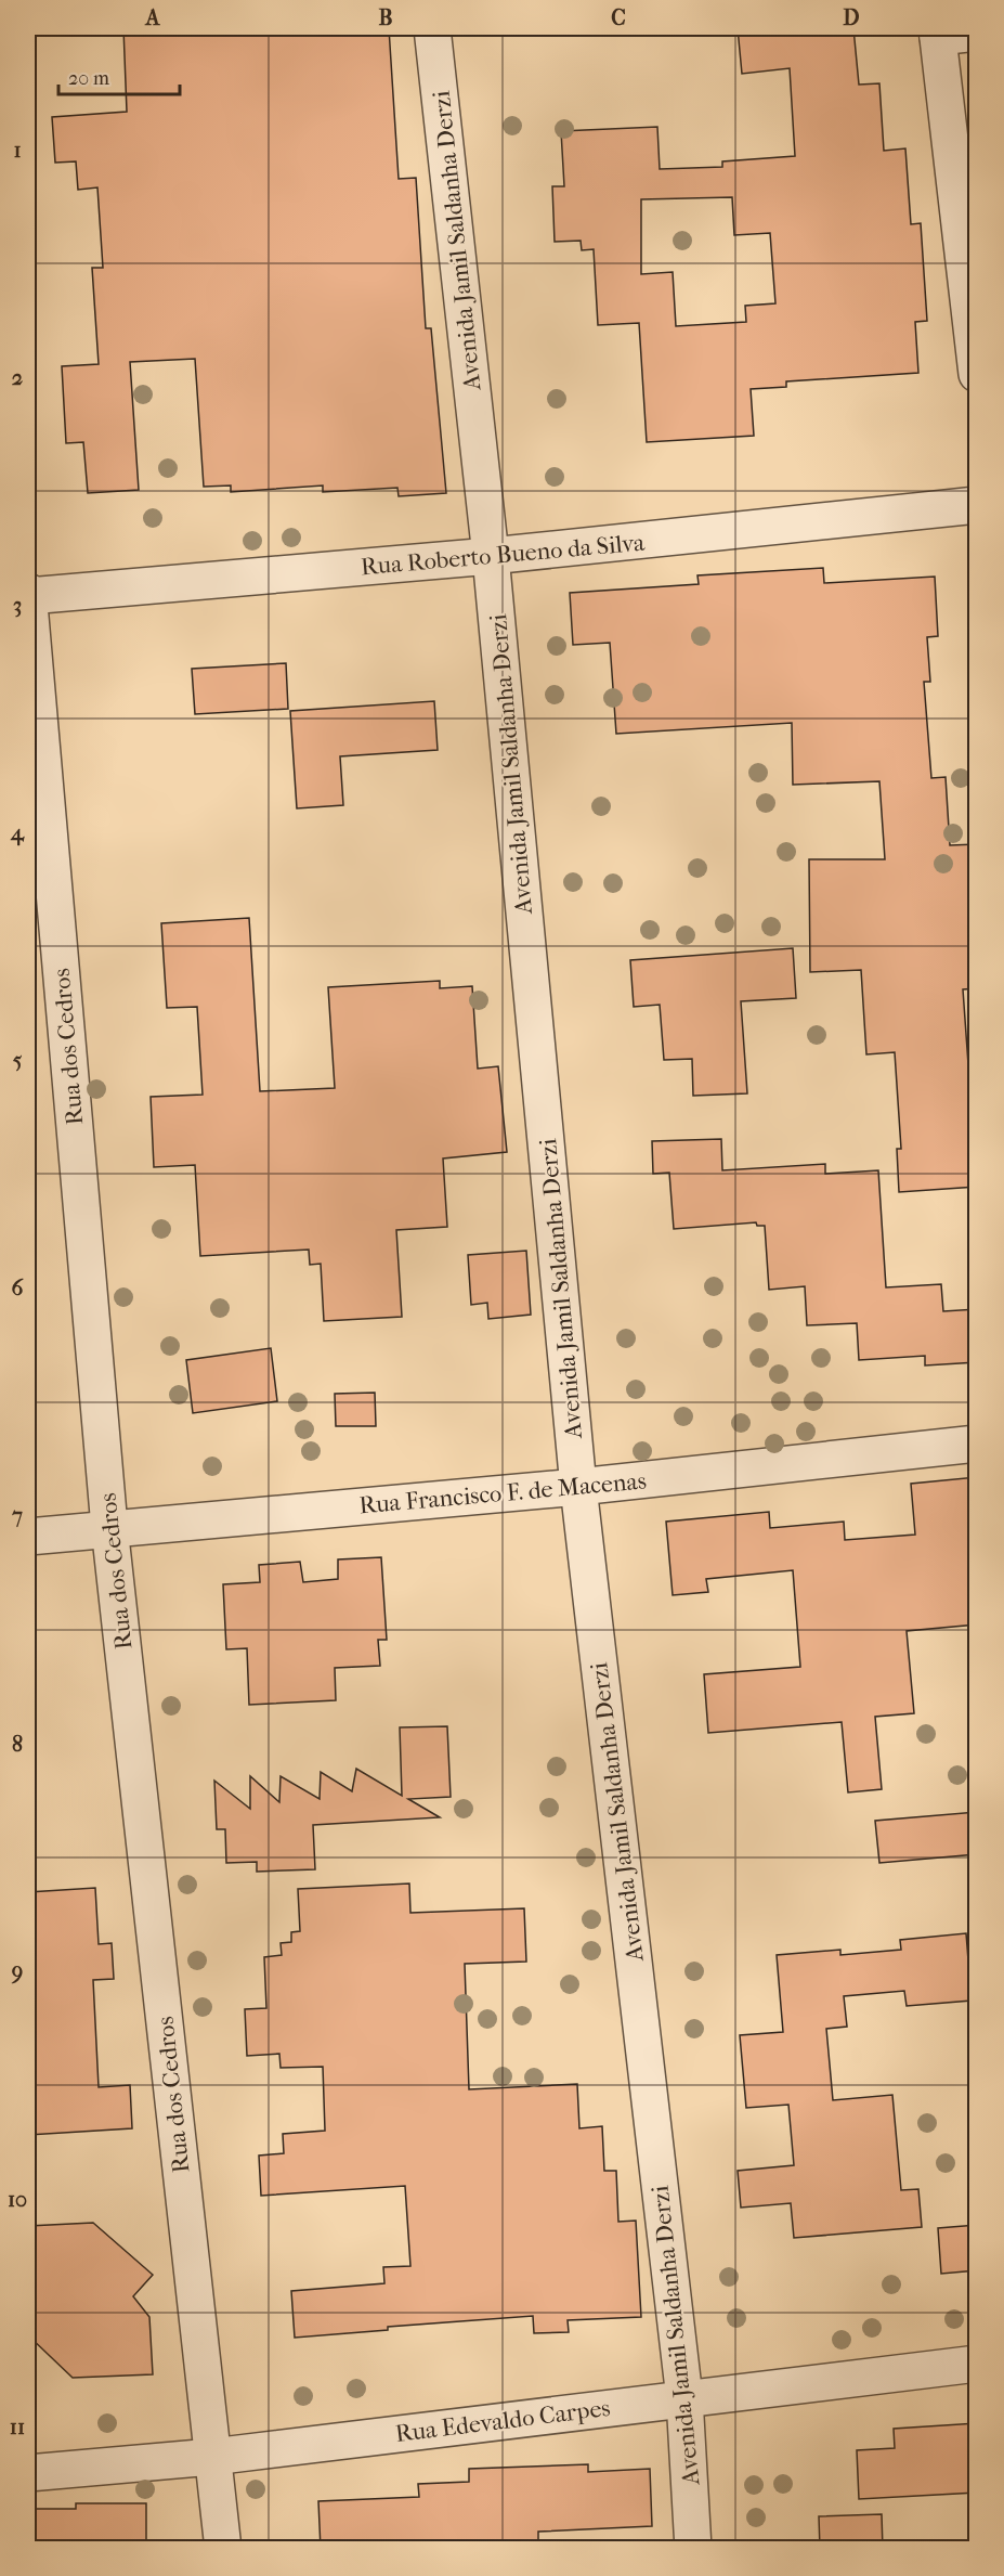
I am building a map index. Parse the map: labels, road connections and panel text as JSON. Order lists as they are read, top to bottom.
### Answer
{
  "streets": {
    "street": [
      "Avenida Jamil Saldanha Derzi",
      "Rua Roberto Bueno da Silva",
      "Rua dos Cedros",
      "Rua Francisco F. de Macenas",
      "Rua Edevaldo Carpes"
    ]
  },
  "crossings": [
    ["Avenida Jamil Saldanha Derzi", "Rua Roberto Bueno da Silva"],
    ["Avenida Jamil Saldanha Derzi", "Rua Francisco F. de Macenas"],
    ["Avenida Jamil Saldanha Derzi", "Rua Edevaldo Carpes"],
    ["Rua Roberto Bueno da Silva", "Rua dos Cedros"],
    ["Rua dos Cedros", "Rua Francisco F. de Macenas"],
    ["Rua dos Cedros", "Rua Edevaldo Carpes"]
  ],
  "scale_bar": "20 m",
  "grid": {
    "columns": [
      "A",
      "B",
      "C",
      "D"
    ],
    "rows": [
      "1",
      "2",
      "3",
      "4",
      "5",
      "6",
      "7",
      "8",
      "9",
      "10",
      "11"
    ]
  }
}
